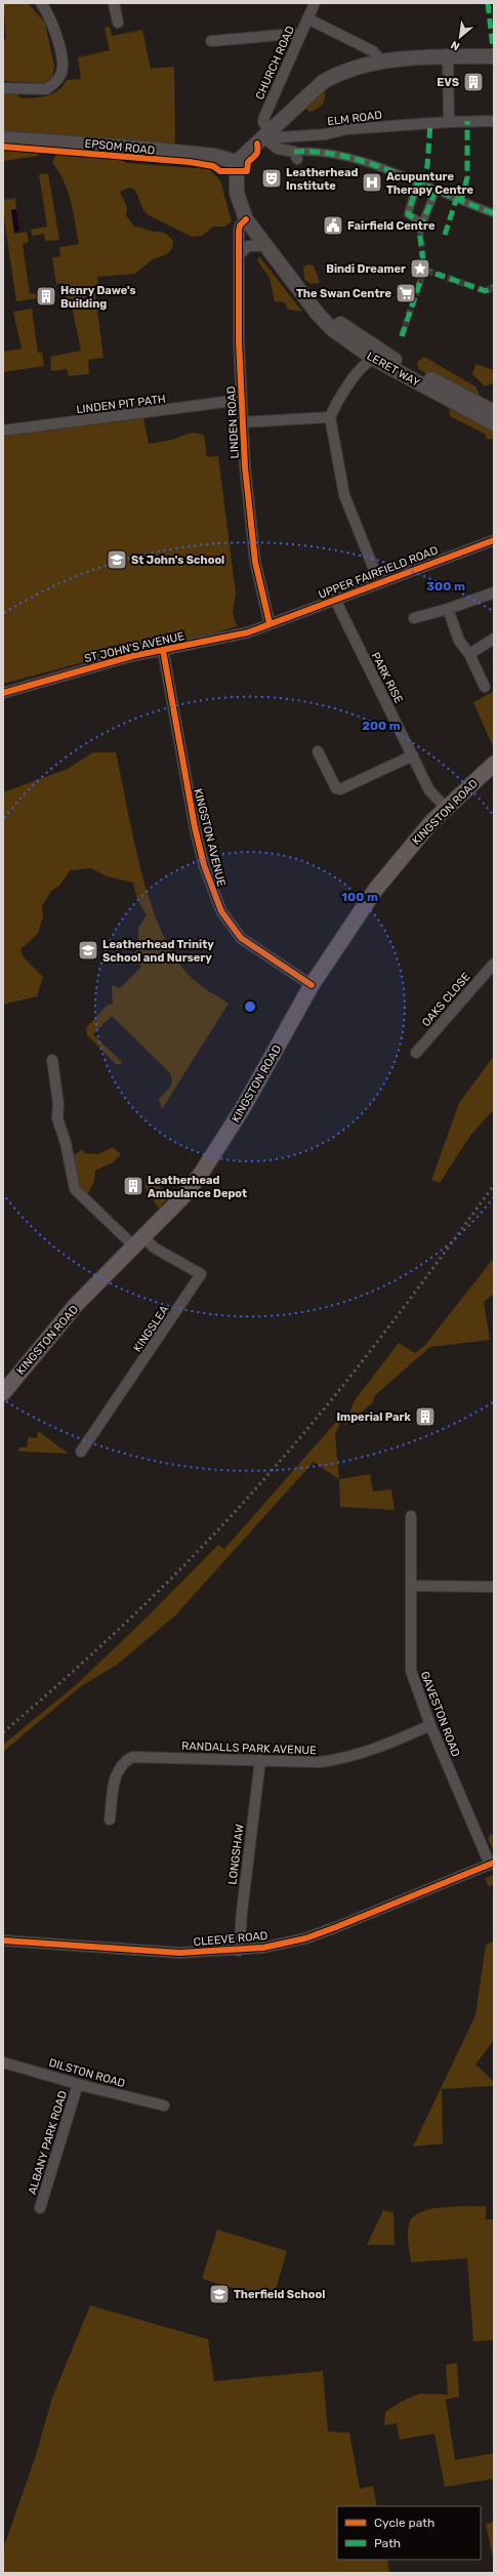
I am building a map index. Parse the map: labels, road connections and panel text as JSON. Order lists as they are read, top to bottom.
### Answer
{
  "streets": {
    "main road": ["EPSOM ROAD", "LERET WAY", "KINGSTON ROAD"],
    "street": [
      "CHURCH ROAD",
      "ELM ROAD",
      "LINDEN PIT PATH",
      "LINDEN ROAD",
      "UPPER FAIRFIELD ROAD",
      "ST JOHN'S AVENUE",
      "PARK RISE",
      "KINGSTON AVENUE",
      "OAKS CLOSE",
      "KINGSLEA",
      "GAVESTON ROAD",
      "RANDALLS PARK AVENUE",
      "LONGSHAW",
      "CLEEVE ROAD",
      "DILSTON ROAD",
      "ALBANY PARK ROAD"
    ]
  },
  "crossings": [
    ["CHURCH ROAD", "ELM ROAD"],
    ["EPSOM ROAD", "LERET WAY"],
    ["LERET WAY", "LINDEN ROAD"],
    ["LINDEN PIT PATH", "LINDEN ROAD"],
    ["LINDEN ROAD", "UPPER FAIRFIELD ROAD"],
    ["LINDEN ROAD", "ST JOHN'S AVENUE"],
    ["UPPER FAIRFIELD ROAD", "ST JOHN'S AVENUE"],
    ["UPPER FAIRFIELD ROAD", "PARK RISE"],
    ["ST JOHN'S AVENUE", "KINGSTON AVENUE"],
    ["PARK RISE", "KINGSTON ROAD"],
    ["KINGSTON ROAD", "KINGSTON AVENUE"],
    ["KINGSTON ROAD", "KINGSLEA"],
    ["GAVESTON ROAD", "RANDALLS PARK AVENUE"],
    ["GAVESTON ROAD", "CLEEVE ROAD"],
    ["RANDALLS PARK AVENUE", "LONGSHAW"],
    ["LONGSHAW", "CLEEVE ROAD"],
    ["DILSTON ROAD", "ALBANY PARK ROAD"]
  ],
  "places": {
    "building": [
      "EVS",
      "Henry Dawe's Building",
      "Leatherhead Ambulance Depot",
      "Imperial Park"
    ],
    "theatre": ["Leatherhead Institute"],
    "hospital": ["Acupunture Therapy Centre"],
    "public building": ["Fairfield Centre"],
    "place": ["Bindi Dreamer"],
    "supermarket": ["The Swan Centre"],
    "school or university": ["St John's School", "Leatherhead Trinity School and Nursery", "Therfield School"]
  },
  "legend": ["Cycle path", "Path"],
  "north": "bottom left",
  "rings": ["300 m", "200 m", "100 m"]
}
